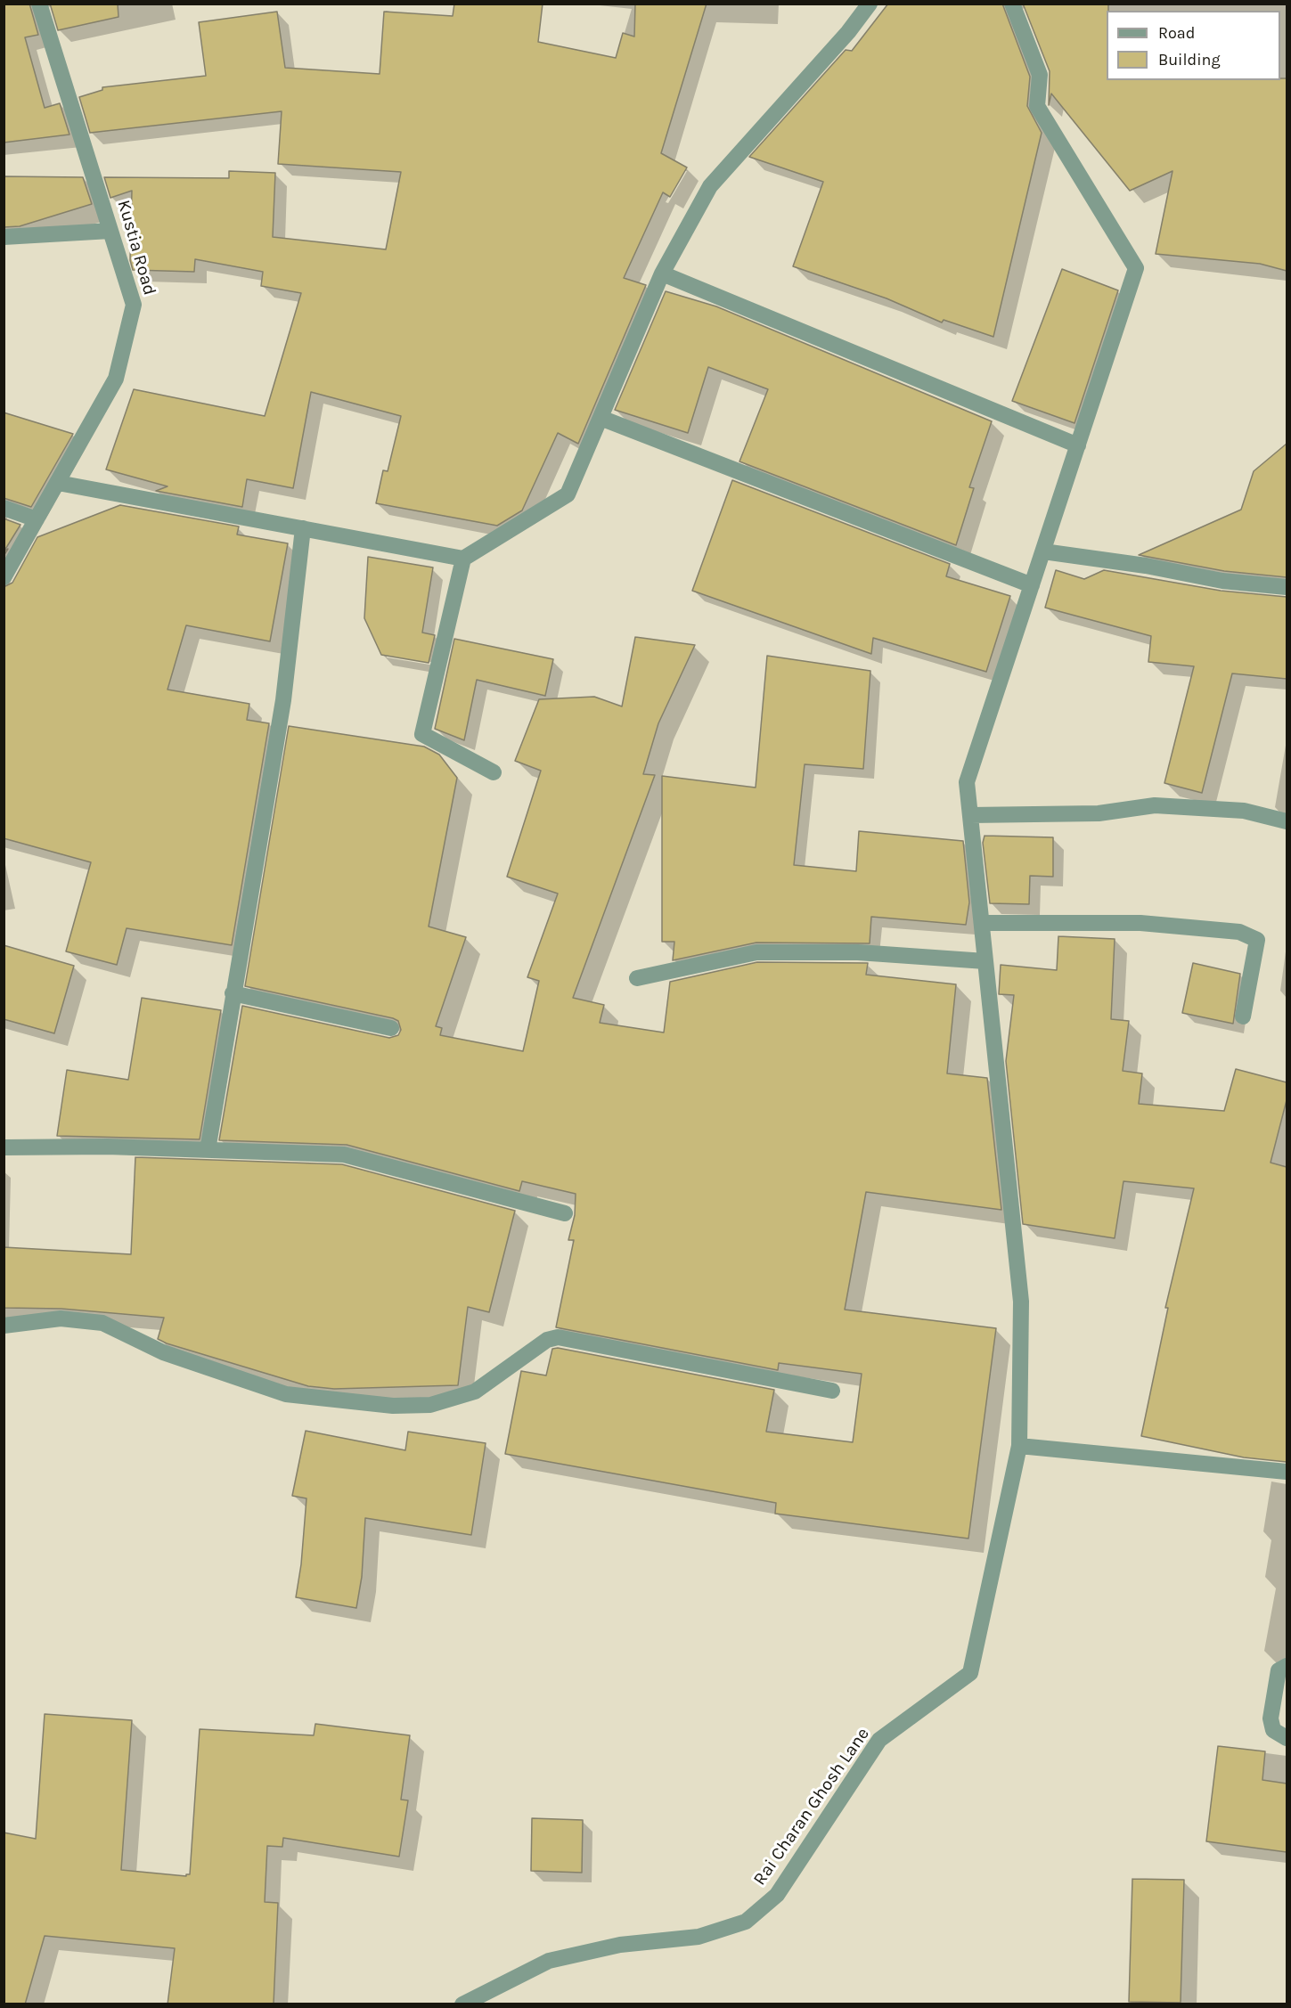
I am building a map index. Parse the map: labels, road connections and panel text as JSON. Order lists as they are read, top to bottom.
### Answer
{
  "streets": {
    "street": ["Kustia Road", "Rai Charan Ghosh Lane"]
  },
  "legend": ["Road", "Building"]
}
